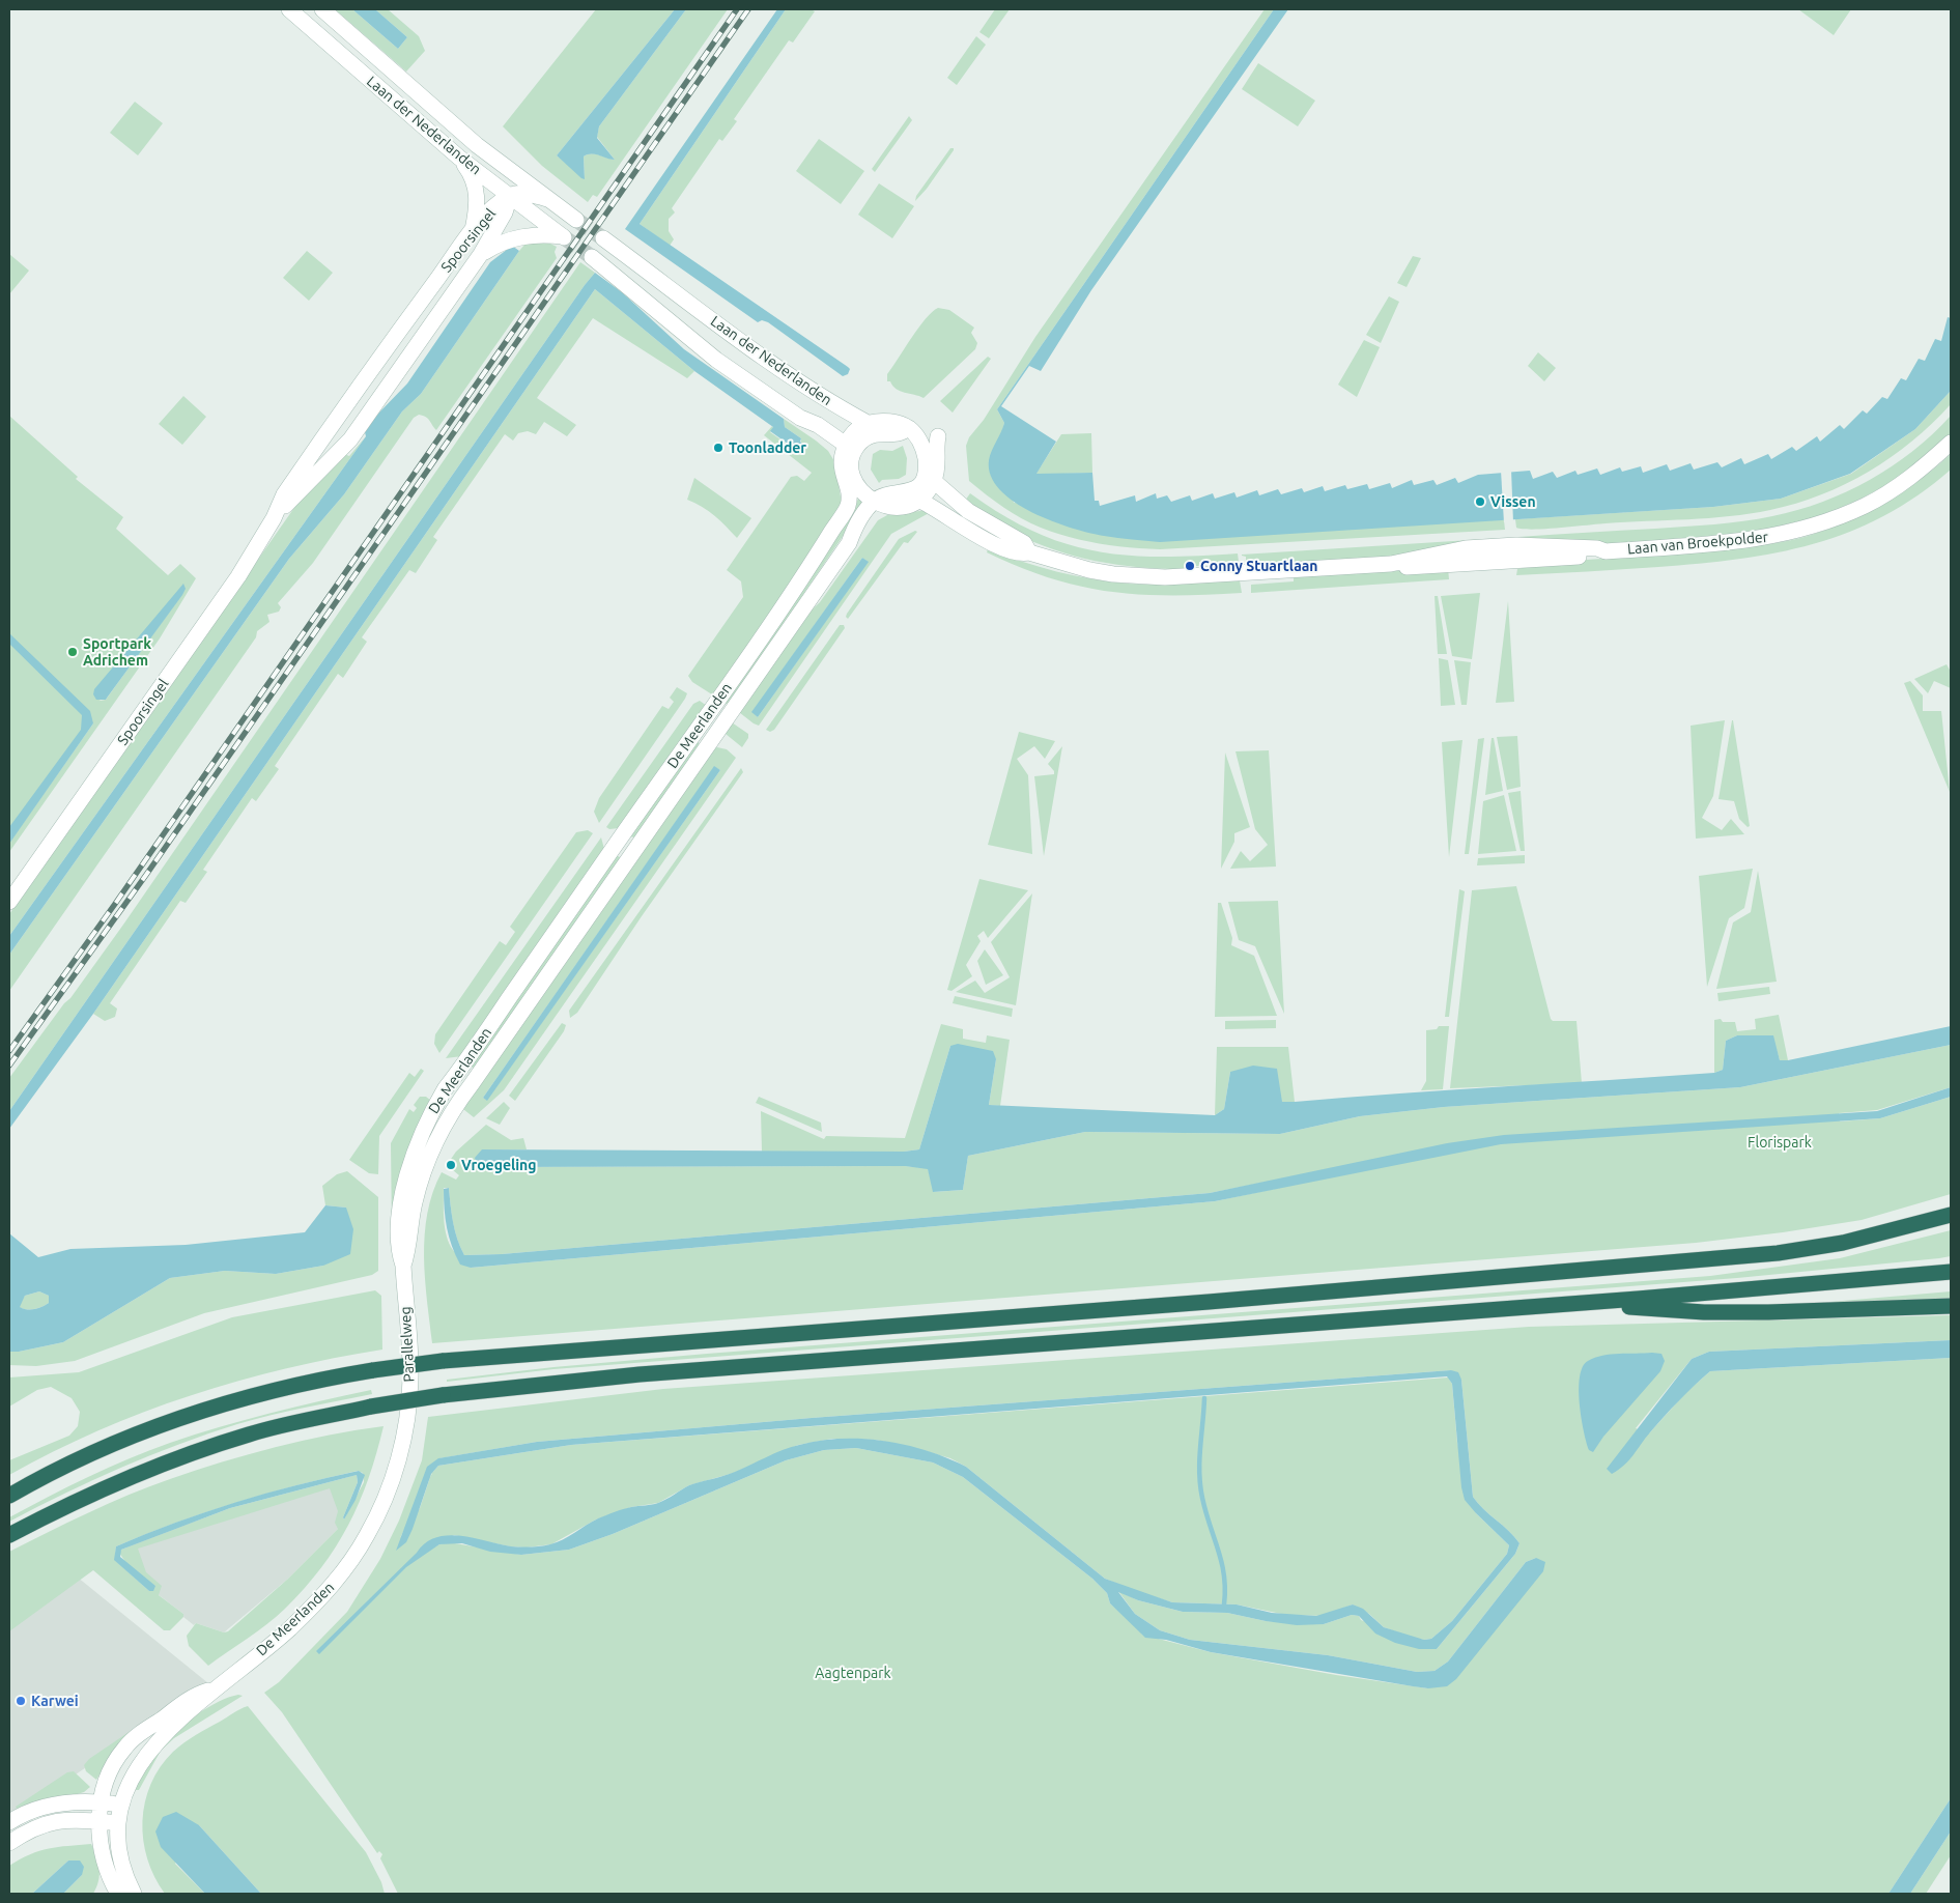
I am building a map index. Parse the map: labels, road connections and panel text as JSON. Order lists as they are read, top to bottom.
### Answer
{
  "streets": {
    "main road": [
      "Laan der Nederlanden",
      "Spoorsingel",
      "Laan van Broekpolder",
      "De Meerlanden",
      "Parallelweg"
    ]
  },
  "crossings": [
    ["Laan der Nederlanden", "Spoorsingel"],
    ["Laan der Nederlanden", "De Meerlanden"],
    ["De Meerlanden", "Parallelweg"]
  ],
  "parks": ["Florispark", "Aagtenpark"],
  "places": [
    "Toonladder",
    "Vissen",
    "Conny Stuartlaan",
    "Sportpark Adrichem",
    "Vroegeling",
    "Karwei"
  ]
}
